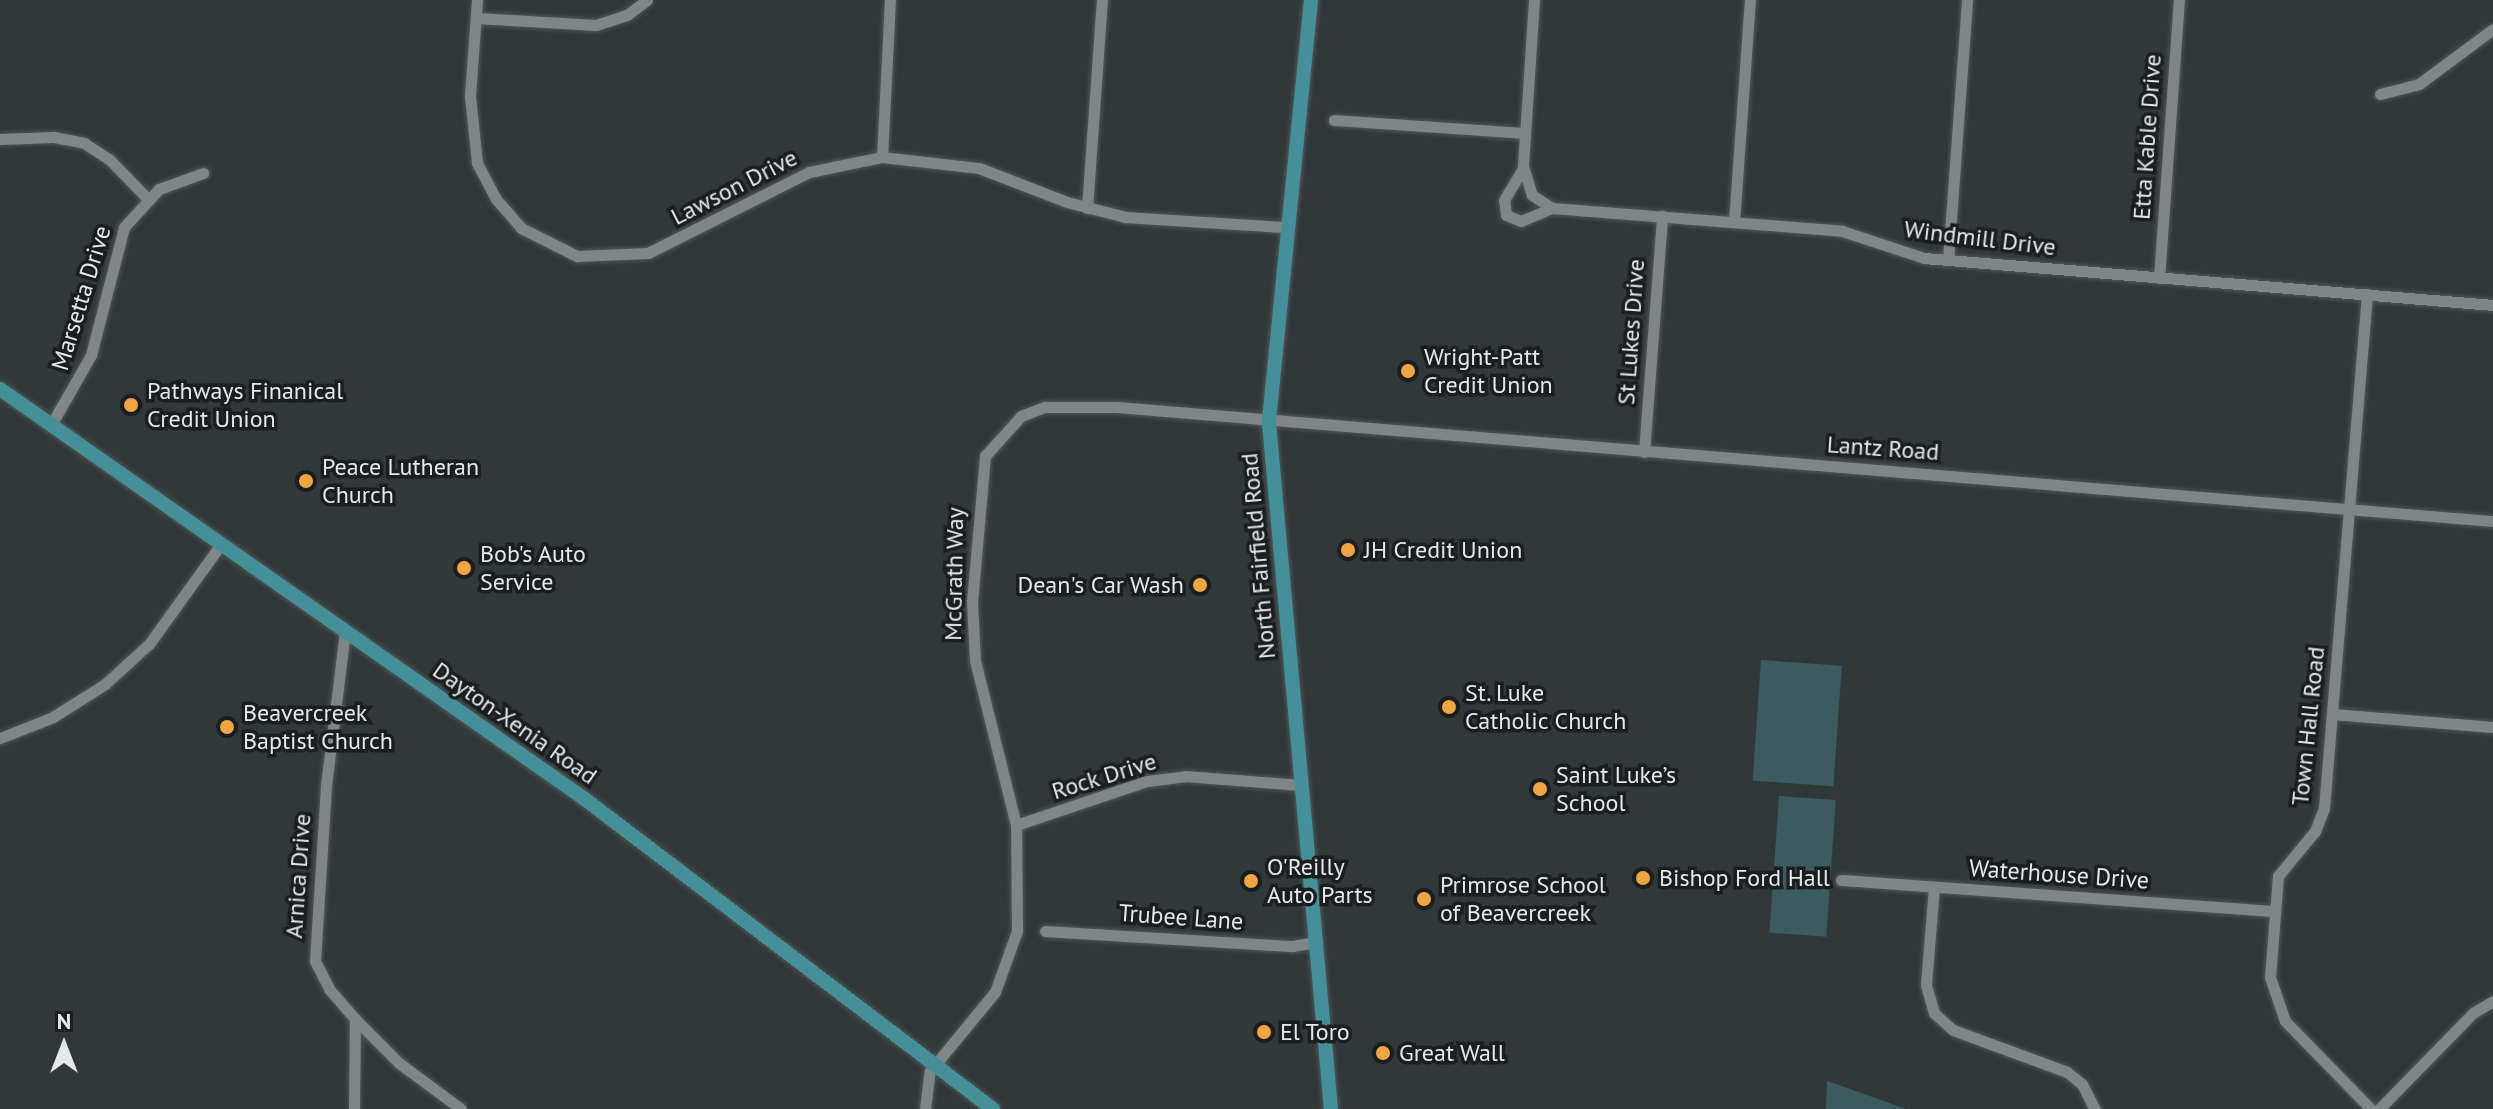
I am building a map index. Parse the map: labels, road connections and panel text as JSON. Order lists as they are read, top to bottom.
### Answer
{
  "streets": {
    "main road": ["North Fairfield Road", "Dayton-Xenia Road"],
    "street": [
      "Etta Kable Drive",
      "Lawson Drive",
      "Windmill Drive",
      "Marsetta Drive",
      "St Lukes Drive",
      "Lantz Road",
      "McGrath Way",
      "Town Hall Road",
      "Rock Drive",
      "Waterhouse Drive",
      "Arnica Drive",
      "Trubee Lane"
    ]
  },
  "crossings": [
    ["Etta Kable Drive", "Windmill Drive"],
    ["Lawson Drive", "North Fairfield Road"],
    ["Windmill Drive", "St Lukes Drive"],
    ["Windmill Drive", "Town Hall Road"],
    ["Marsetta Drive", "Dayton-Xenia Road"],
    ["St Lukes Drive", "Lantz Road"],
    ["Lantz Road", "North Fairfield Road"],
    ["Lantz Road", "McGrath Way"],
    ["Lantz Road", "Town Hall Road"],
    ["North Fairfield Road", "McGrath Way"],
    ["North Fairfield Road", "Rock Drive"],
    ["North Fairfield Road", "Trubee Lane"],
    ["McGrath Way", "Dayton-Xenia Road"],
    ["McGrath Way", "Rock Drive"],
    ["Dayton-Xenia Road", "Arnica Drive"],
    ["Town Hall Road", "Waterhouse Drive"]
  ],
  "places": [
    "Wright-Patt Credit Union",
    "Pathways Finanical Credit Union",
    "Peace Lutheran Church",
    "JH Credit Union",
    "Bob's Auto Service",
    "Dean's Car Wash",
    "St. Luke Catholic Church",
    "Beavercreek Baptist Church",
    "Saint Luke’s School",
    "Bishop Ford Hall",
    "O'Reilly Auto Parts",
    "Primrose School of Beavercreek",
    "El Toro",
    "Great Wall"
  ],
  "north": "top"
}
